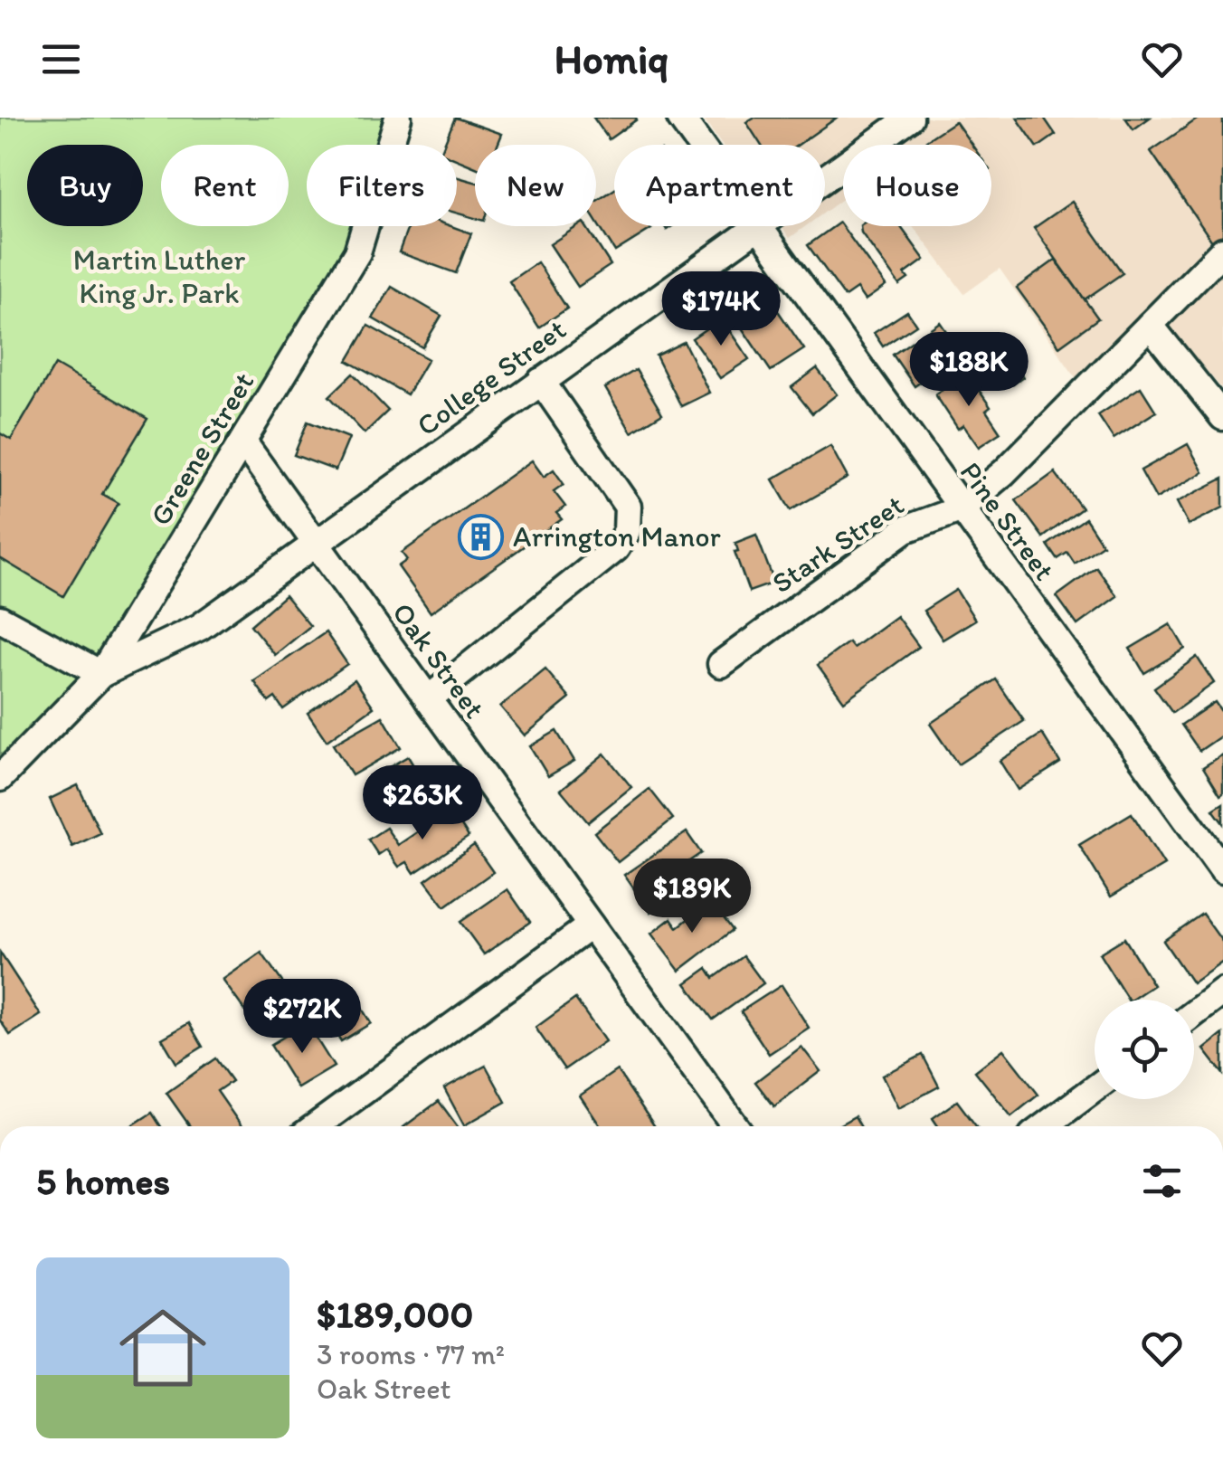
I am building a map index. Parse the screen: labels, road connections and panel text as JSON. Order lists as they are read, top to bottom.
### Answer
{
  "streets": {
    "street": [
      "College Street",
      "Greene Street",
      "Pine Street",
      "Stark Street",
      "Oak Street"
    ]
  },
  "crossings": [
    ["College Street", "Greene Street"],
    ["College Street", "Pine Street"],
    ["College Street", "Oak Street"],
    ["Greene Street", "Oak Street"],
    ["Pine Street", "Stark Street"]
  ],
  "parks": ["Martin Luther King Jr. Park"],
  "places": {
    "building": ["Arrington Manor"]
  },
  "page": {
    "header": "Homiq",
    "chip": [
      "Buy",
      "Rent",
      "Filters",
      "New",
      "Apartment",
      "House"
    ],
    "price": [
      "$174K",
      "$188K",
      "$263K",
      "$189K",
      "$272K"
    ],
    "heading": "5 homes",
    "list": [
      {
        "name": "$189,000",
        "note": "3 rooms · 77 m² · Oak Street"
      }
    ]
  }
}
